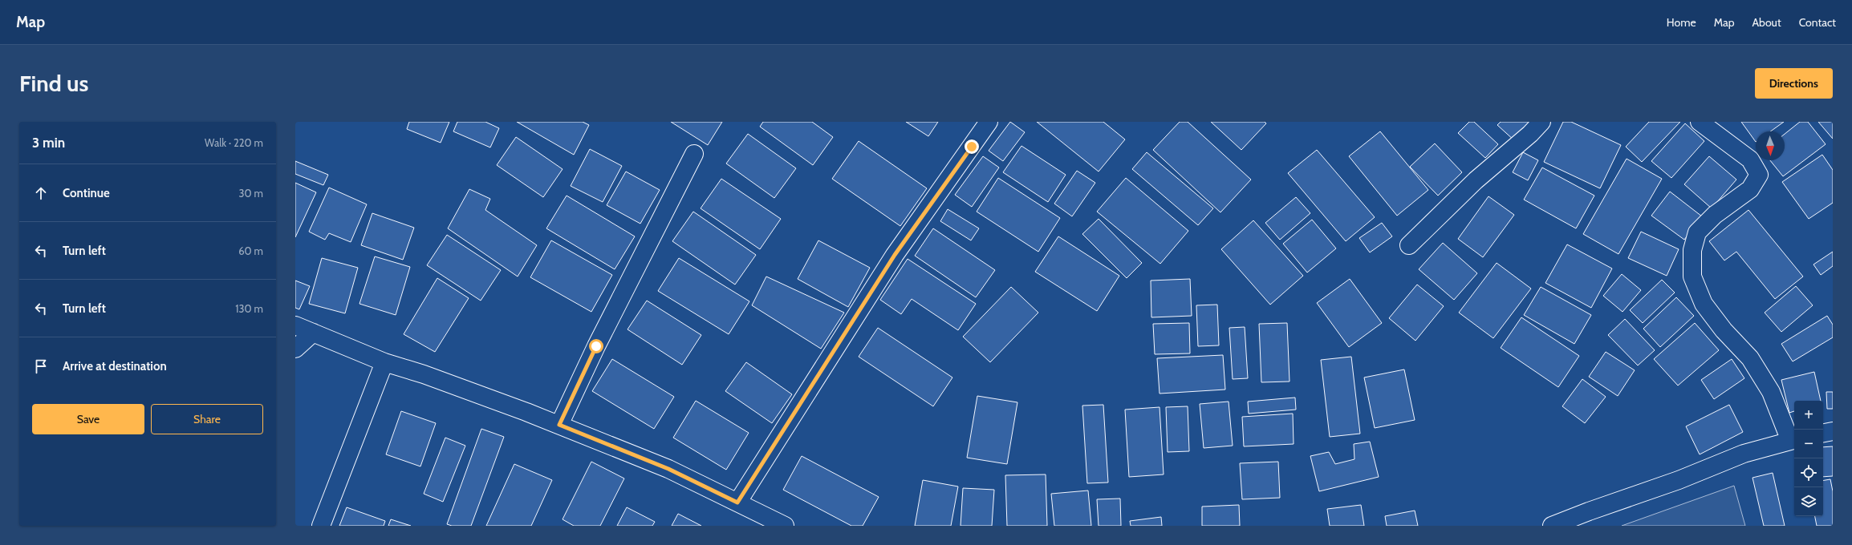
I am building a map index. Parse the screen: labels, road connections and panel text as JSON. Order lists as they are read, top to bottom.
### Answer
{
  "north": "bottom",
  "page": {
    "header": "Map",
    "nav": [
      "Home",
      "Map",
      "About",
      "Contact"
    ],
    "buttons": [
      "Directions",
      ["Save", "Share"]
    ],
    "title": "Find us",
    "heading": ["3 min", "Walk · 220 m"],
    "list": [
      ["Continue", "30 m"],
      ["Turn left", "60 m"],
      ["Turn left", "130 m"],
      "Arrive at destination"
    ],
    "map_buttons": ["+", "−"]
  }
}
